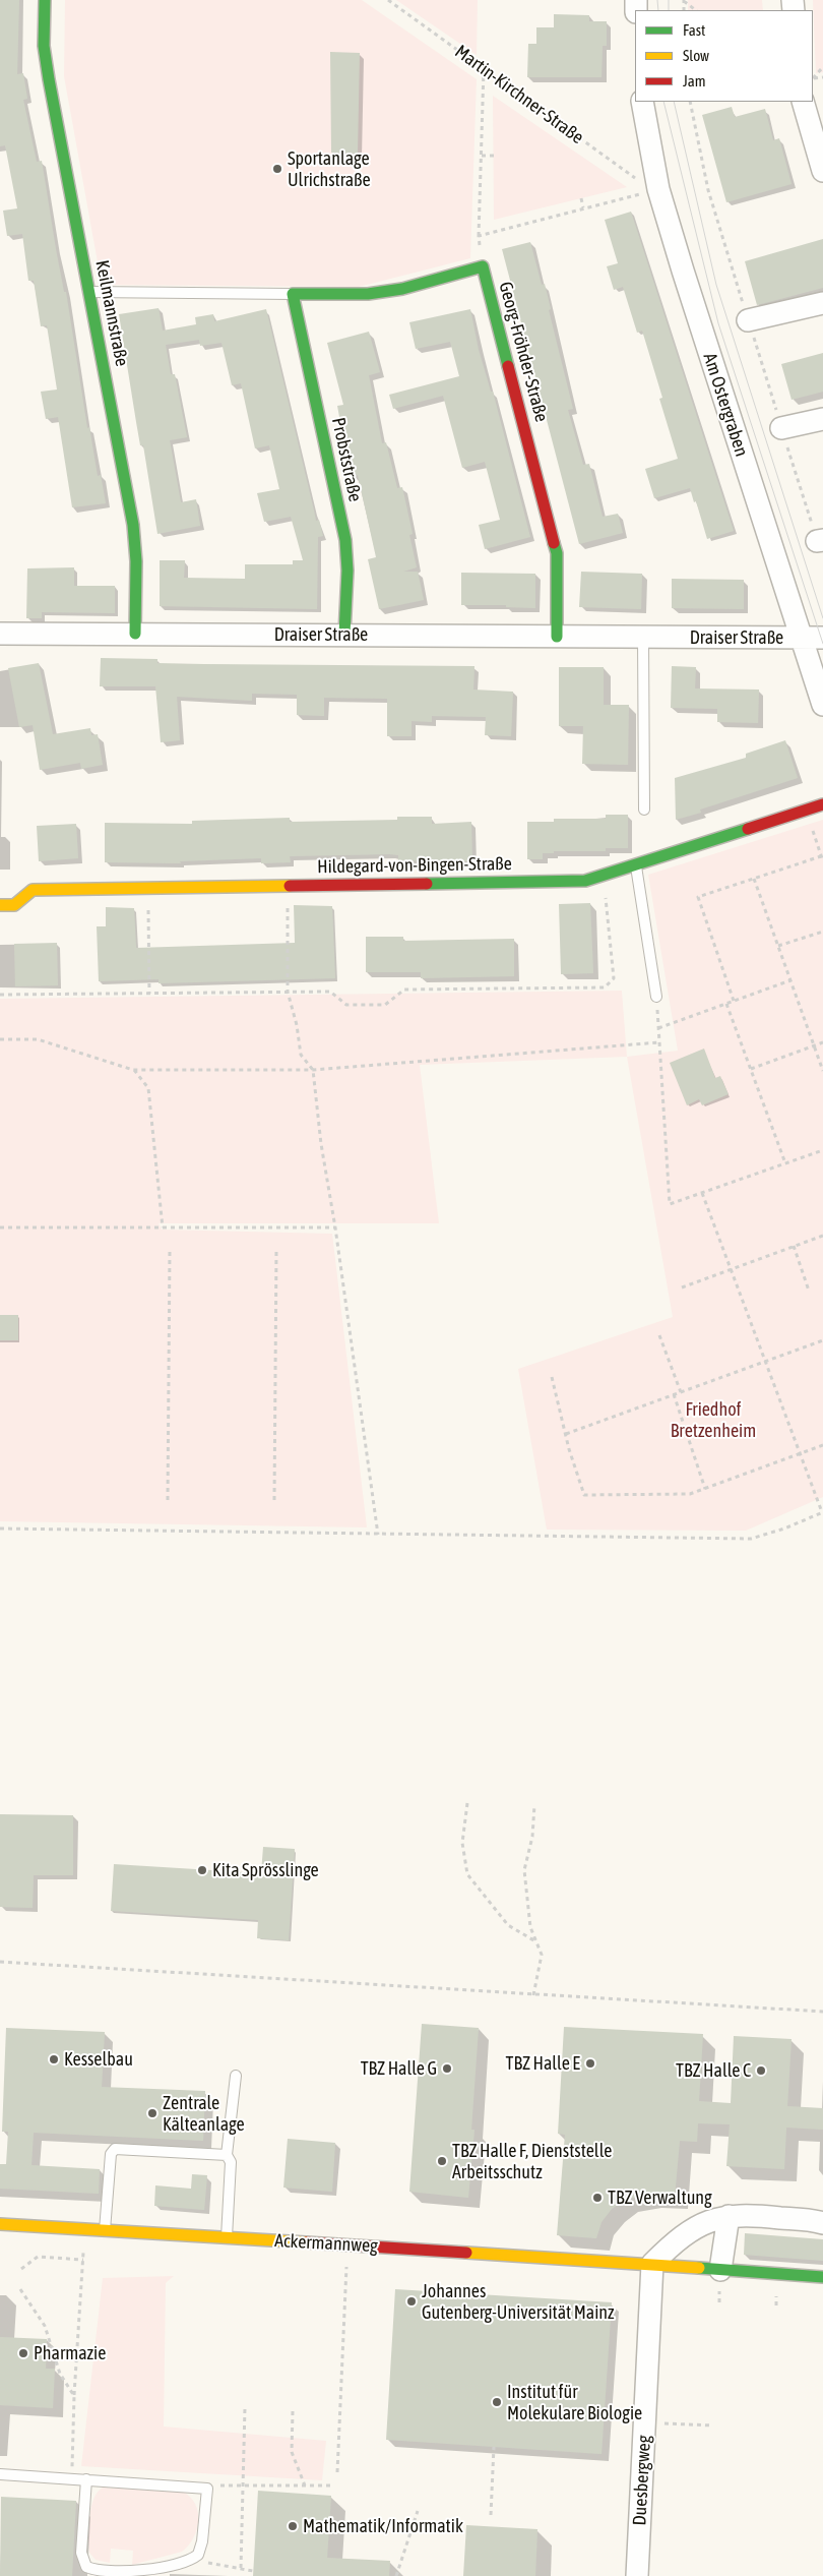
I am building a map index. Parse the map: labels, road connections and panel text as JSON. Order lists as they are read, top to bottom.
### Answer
{
  "streets": {
    "street": [
      "Keilmannstraße",
      "Georg-Fröhder-Straße",
      "Am Ostergraben",
      "Probststraße",
      "Draiser Straße",
      "Hildegard-von-Bingen-Straße",
      "Ackermannweg",
      "Duesbergweg"
    ],
    "path": ["Martin-Kirchner-Straße"]
  },
  "crossings": [
    ["Martin-Kirchner-Straße", "Am Ostergraben"],
    ["Keilmannstraße", "Draiser Straße"],
    ["Georg-Fröhder-Straße", "Probststraße"],
    ["Georg-Fröhder-Straße", "Draiser Straße"],
    ["Am Ostergraben", "Draiser Straße"],
    ["Probststraße", "Draiser Straße"],
    ["Ackermannweg", "Duesbergweg"]
  ],
  "parks": ["Friedhof Bretzenheim"],
  "places": [
    "Sportanlage Ulrichstraße",
    "Kita Sprösslinge",
    "Kesselbau",
    "TBZ Halle E",
    "TBZ Halle G",
    "TBZ Halle C",
    "Zentrale Kälteanlage",
    "TBZ Halle F, Dienststelle Arbeitsschutz",
    "TBZ Verwaltung",
    "Johannes Gutenberg-Universität Mainz",
    "Pharmazie",
    "Institut für Molekulare Biologie",
    "Mathematik/Informatik"
  ],
  "legend": ["Fast", "Slow", "Jam"]
}
